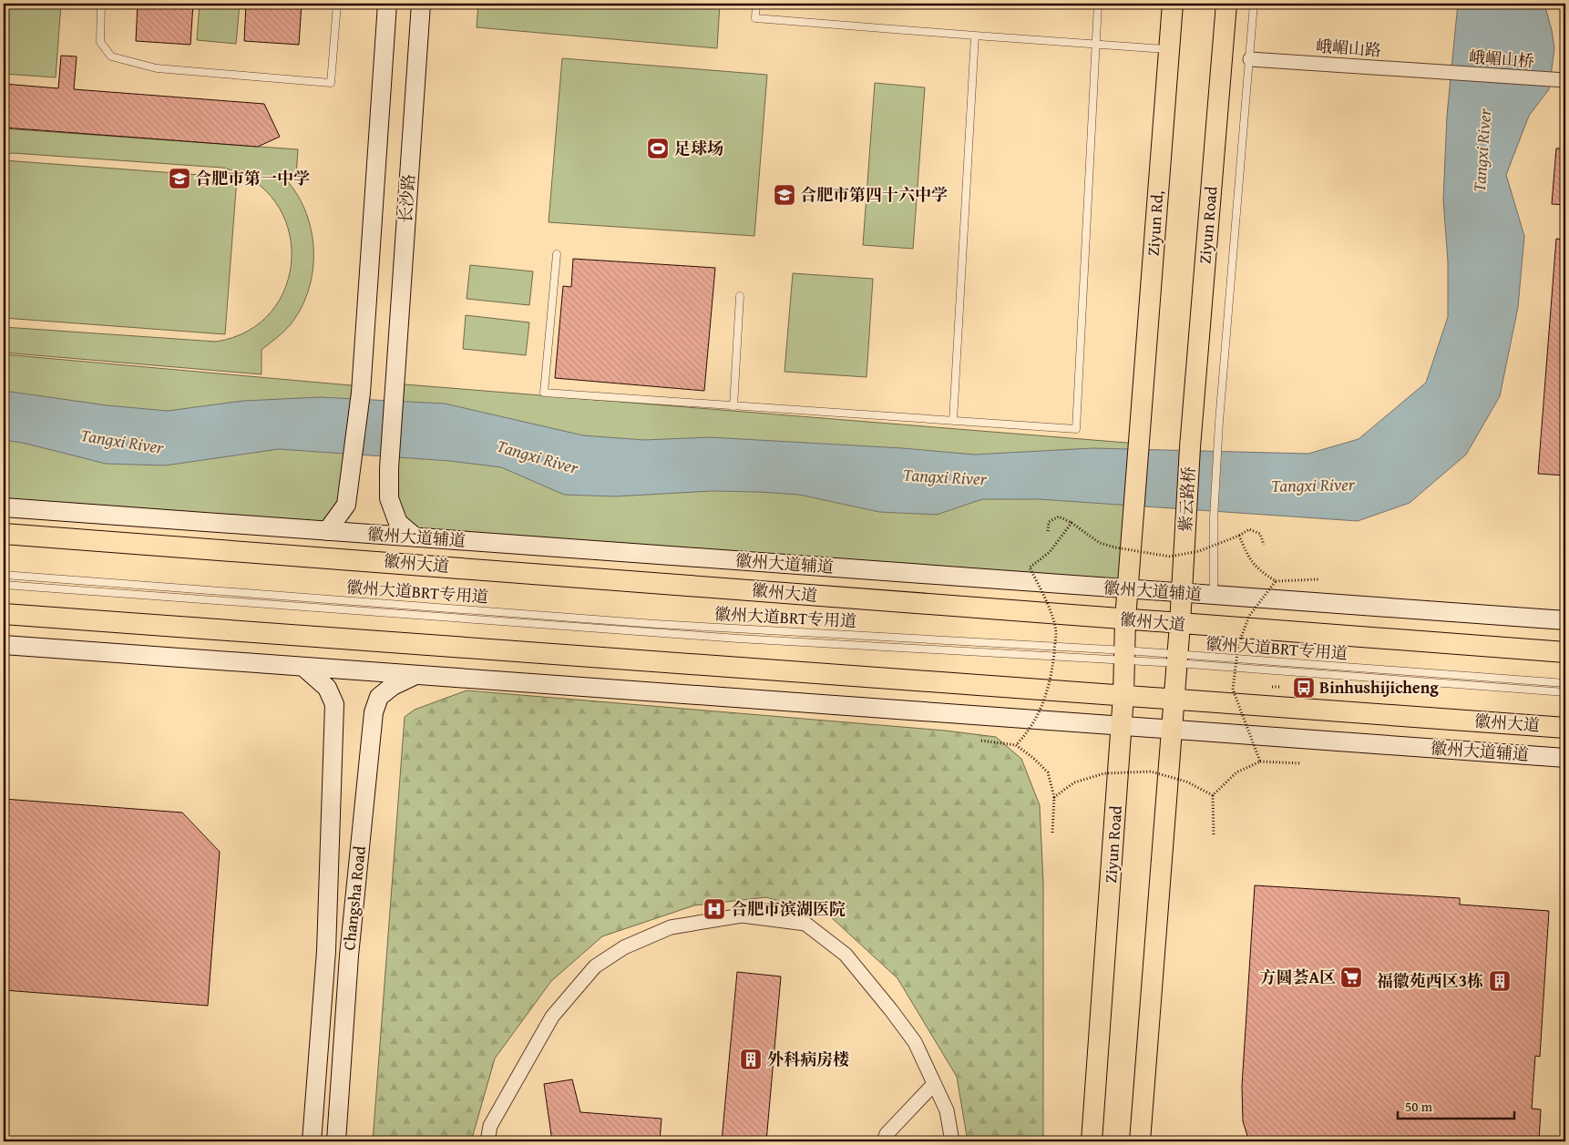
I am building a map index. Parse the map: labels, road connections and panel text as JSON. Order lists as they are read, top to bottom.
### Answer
{
  "streets": {
    "main road": [
      "Ziyun Rd,",
      "Ziyun Road",
      "紫云路桥",
      "徽州大道"
    ],
    "street": [
      "峨嵋山路",
      "峨嵋山桥",
      "长沙路",
      "徽州大道辅道",
      "Changsha Road"
    ],
    "lane": ["徽州大道BRT专用道"]
  },
  "crossings": [
    ["峨嵋山路", "峨嵋山桥"],
    ["长沙路", "徽州大道辅道"],
    ["Ziyun Rd,", "Ziyun Road"],
    ["Ziyun Road", "紫云路桥"],
    ["Ziyun Road", "徽州大道辅道"],
    ["Ziyun Road", "徽州大道"],
    ["Ziyun Road", "徽州大道BRT专用道"],
    ["紫云路桥", "徽州大道辅道"],
    ["徽州大道辅道", "Changsha Road"]
  ],
  "water": ["Tangxi River"],
  "places": {
    "sports": ["足球场"],
    "school or university": ["合肥市第一中学", "合肥市第四十六中学"],
    "bus stop": ["Binhushijicheng"],
    "hospital": ["合肥市滨湖医院"],
    "supermarket": ["方圆荟A区"],
    "building": ["福徽苑西区3栋", "外科病房楼"]
  },
  "scale_bar": "50 m"
}
